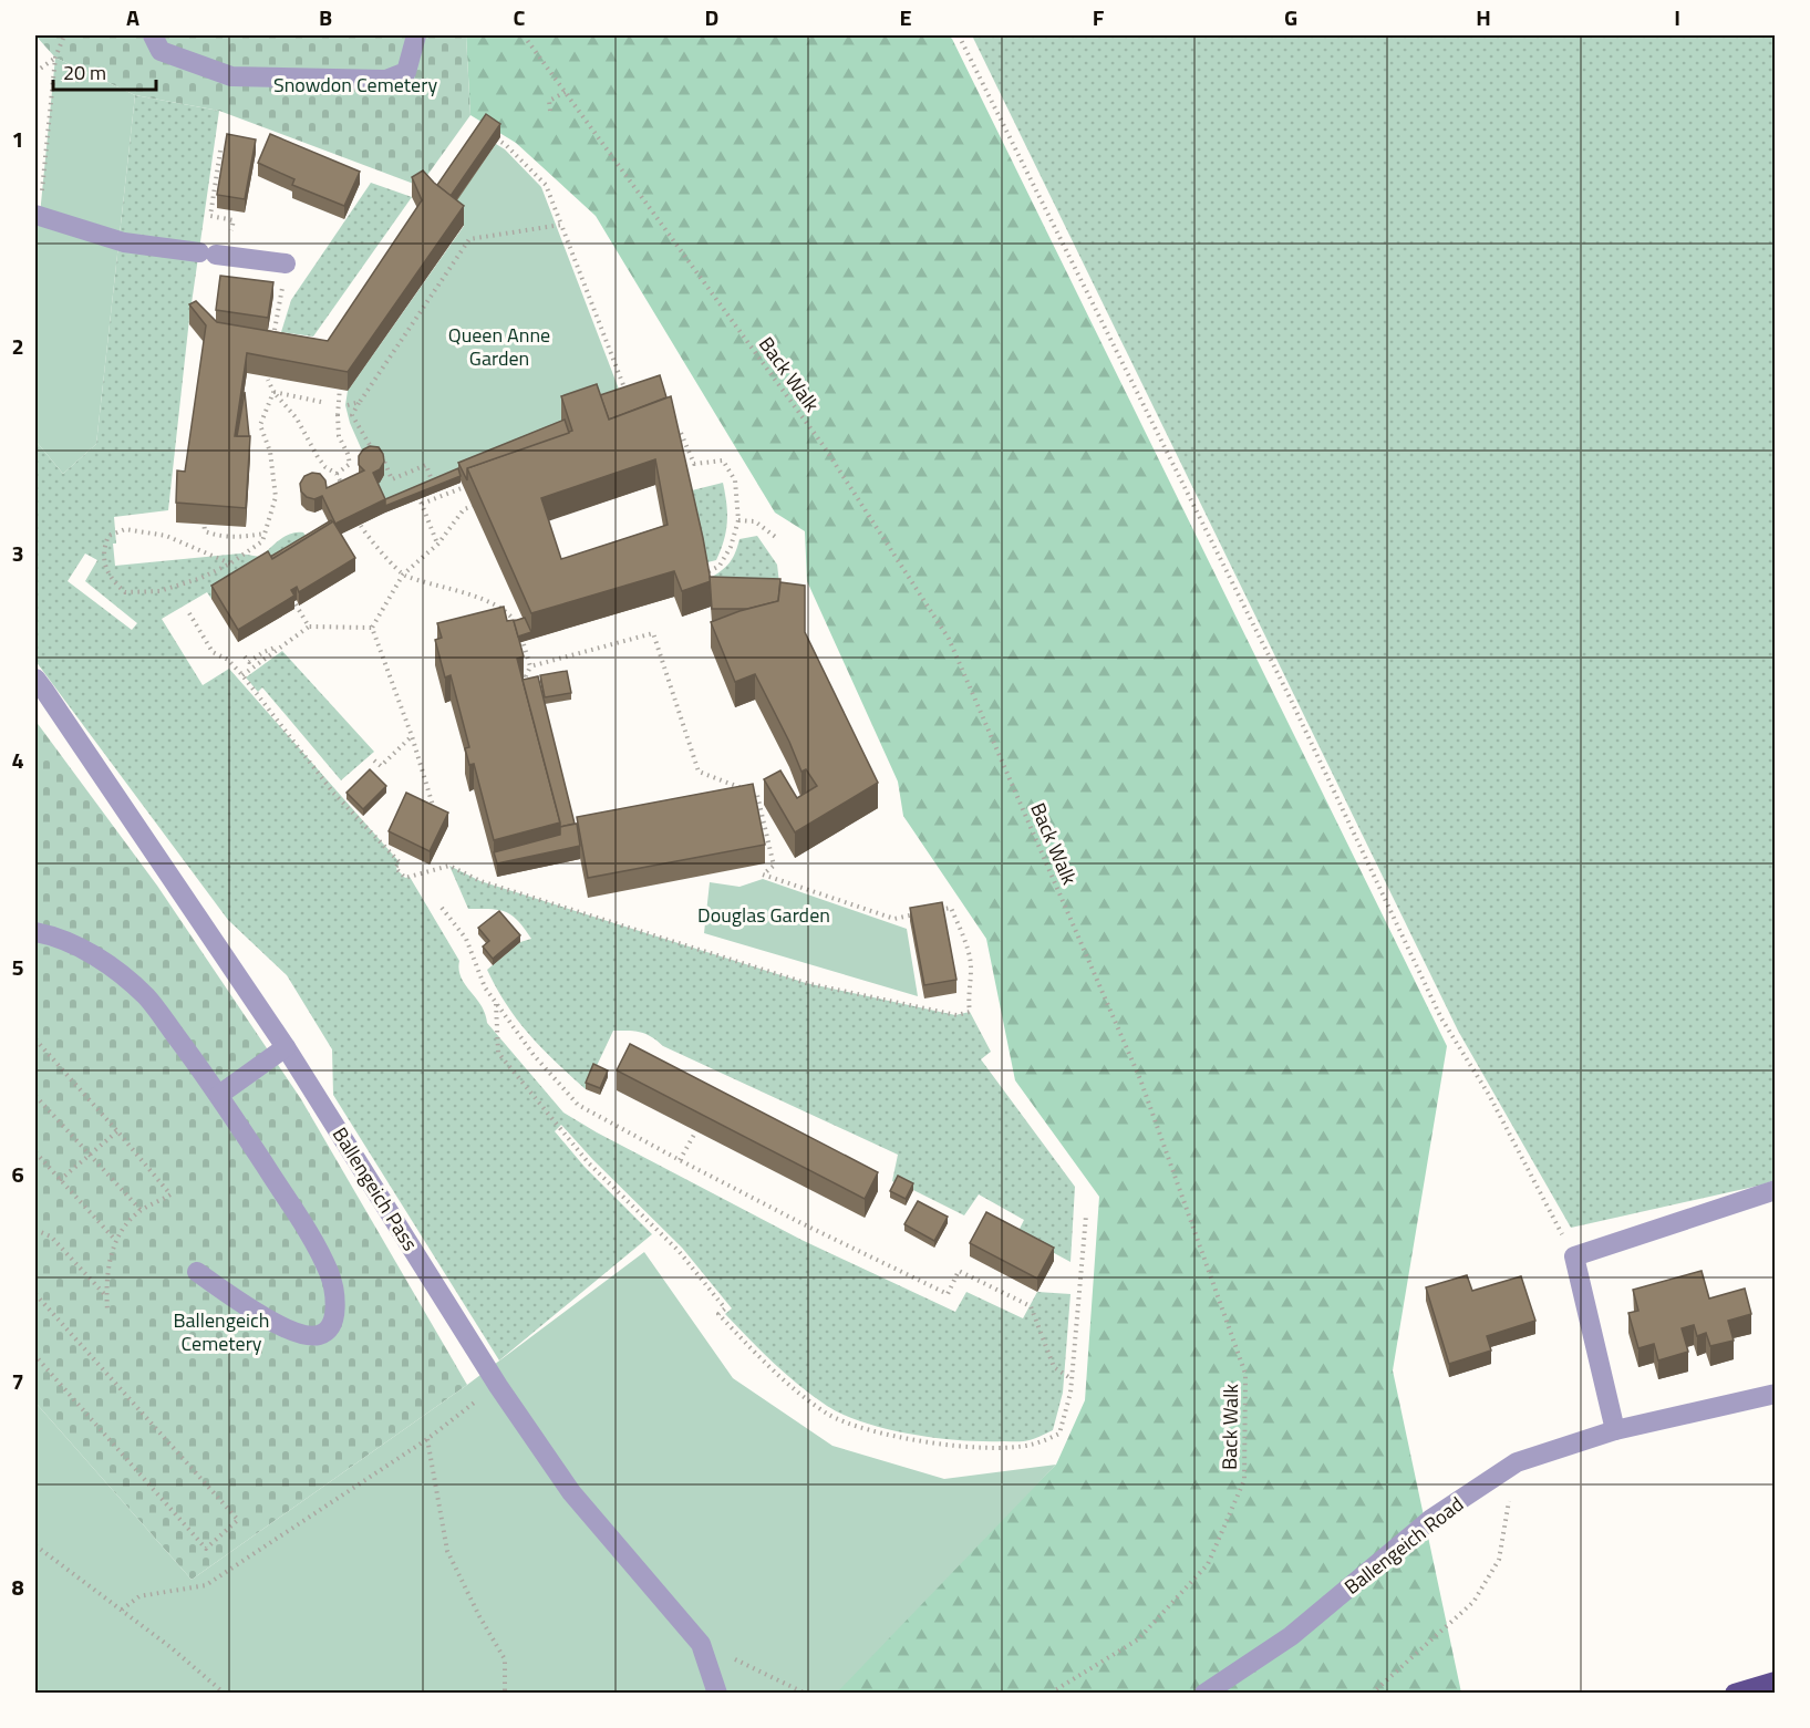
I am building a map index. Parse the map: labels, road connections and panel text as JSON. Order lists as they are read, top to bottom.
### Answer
{
  "streets": {
    "street": ["Ballengeich Pass", "Ballengeich Road"],
    "path": ["Back Walk"]
  },
  "parks": [
    "Snowdon Cemetery",
    "Queen Anne Garden",
    "Douglas Garden",
    "Ballengeich Cemetery"
  ],
  "scale_bar": "20 m",
  "grid": {
    "columns": [
      "A",
      "B",
      "C",
      "D",
      "E",
      "F",
      "G",
      "H",
      "I"
    ],
    "rows": [
      "1",
      "2",
      "3",
      "4",
      "5",
      "6",
      "7",
      "8"
    ]
  }
}
